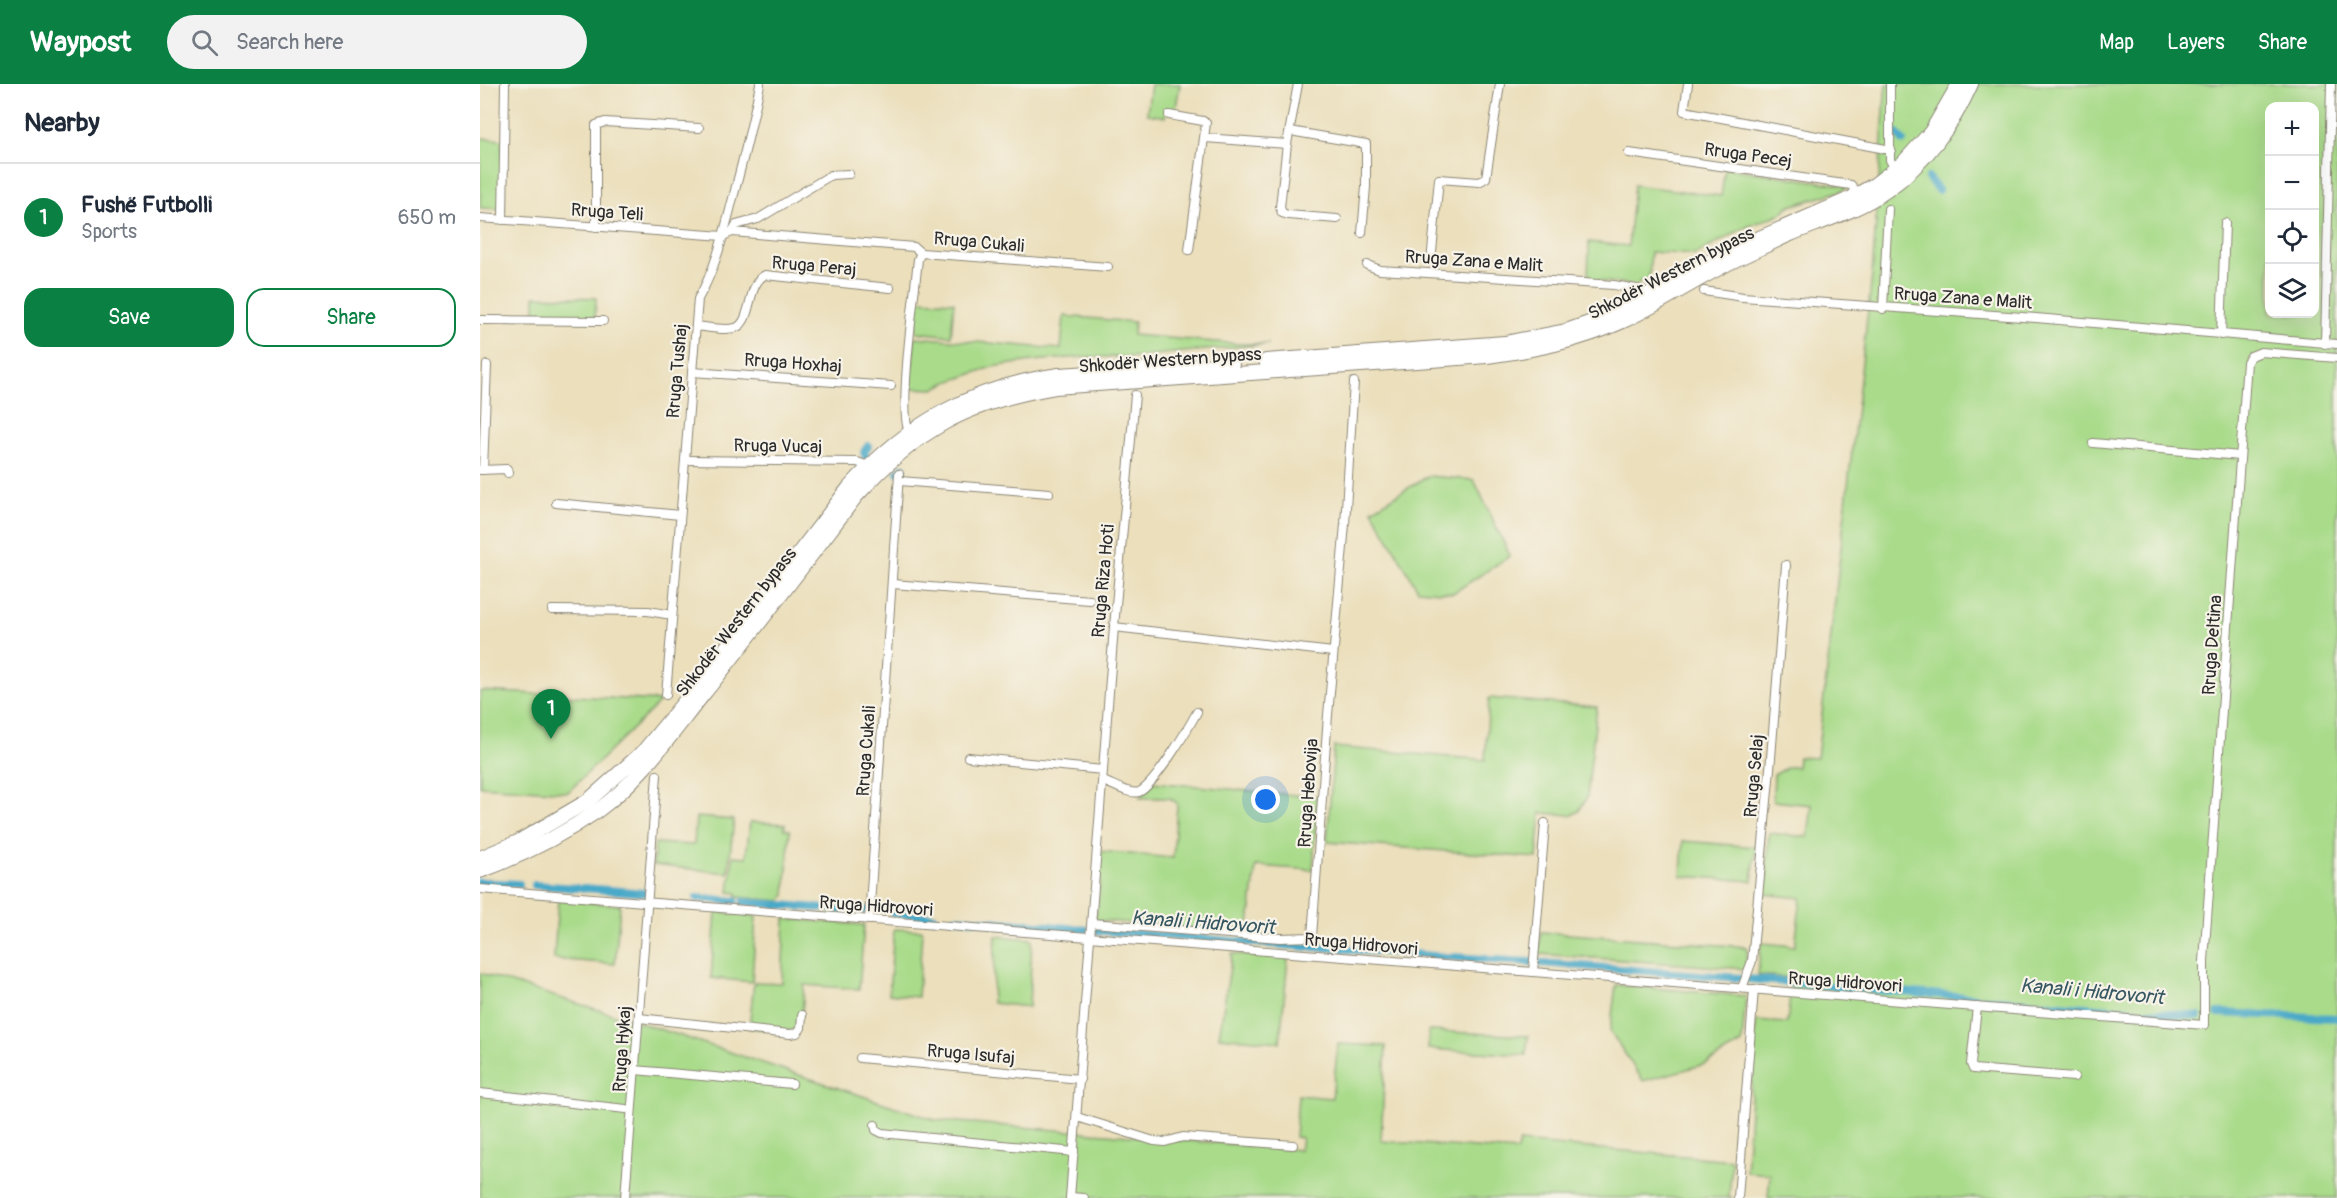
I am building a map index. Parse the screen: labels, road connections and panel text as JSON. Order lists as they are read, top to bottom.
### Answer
{
  "streets": {
    "highway": ["Shkodër Western bypass"],
    "street": [
      "Rruga Pecej",
      "Rruga Teli",
      "Rruga Cukali",
      "Rruga Zana e Malit",
      "Rruga Peraj",
      "Rruga Hoxhaj",
      "Rruga Tushaj",
      "Rruga Vucaj",
      "Rruga Riza Hoti",
      "Rruga Deltina",
      "Rruga Selaj",
      "Rruga Hebovija",
      "Rruga Hidrovori",
      "Rruga Hykaj",
      "Rruga Isufaj"
    ]
  },
  "crossings": [
    ["Rruga Pecej", "Shkodër Western bypass"],
    ["Rruga Teli", "Rruga Cukali"],
    ["Rruga Teli", "Rruga Tushaj"],
    ["Rruga Cukali", "Shkodër Western bypass"],
    ["Rruga Cukali", "Rruga Hidrovori"],
    ["Rruga Zana e Malit", "Shkodër Western bypass"],
    ["Rruga Peraj", "Rruga Tushaj"],
    ["Shkodër Western bypass", "Rruga Vucaj"],
    ["Rruga Hoxhaj", "Rruga Tushaj"],
    ["Rruga Tushaj", "Rruga Vucaj"],
    ["Rruga Riza Hoti", "Rruga Hebovija"],
    ["Rruga Riza Hoti", "Rruga Hidrovori"],
    ["Rruga Deltina", "Rruga Hidrovori"],
    ["Rruga Selaj", "Rruga Hidrovori"],
    ["Rruga Hidrovori", "Rruga Hykaj"]
  ],
  "water": ["Kanali i Hidrovorit"],
  "page": {
    "header": "Waypost",
    "search": "Search here",
    "nav": ["Map", "Layers", "Share"],
    "heading": "Nearby",
    "map_buttons": ["+", "−"],
    "list": [
      {
        "mark": "1",
        "name": "Fushë Futbolli",
        "note": "Sports",
        "value": "650 m"
      }
    ],
    "buttons": ["Save", "Share"],
    "pins": "1"
  }
}
